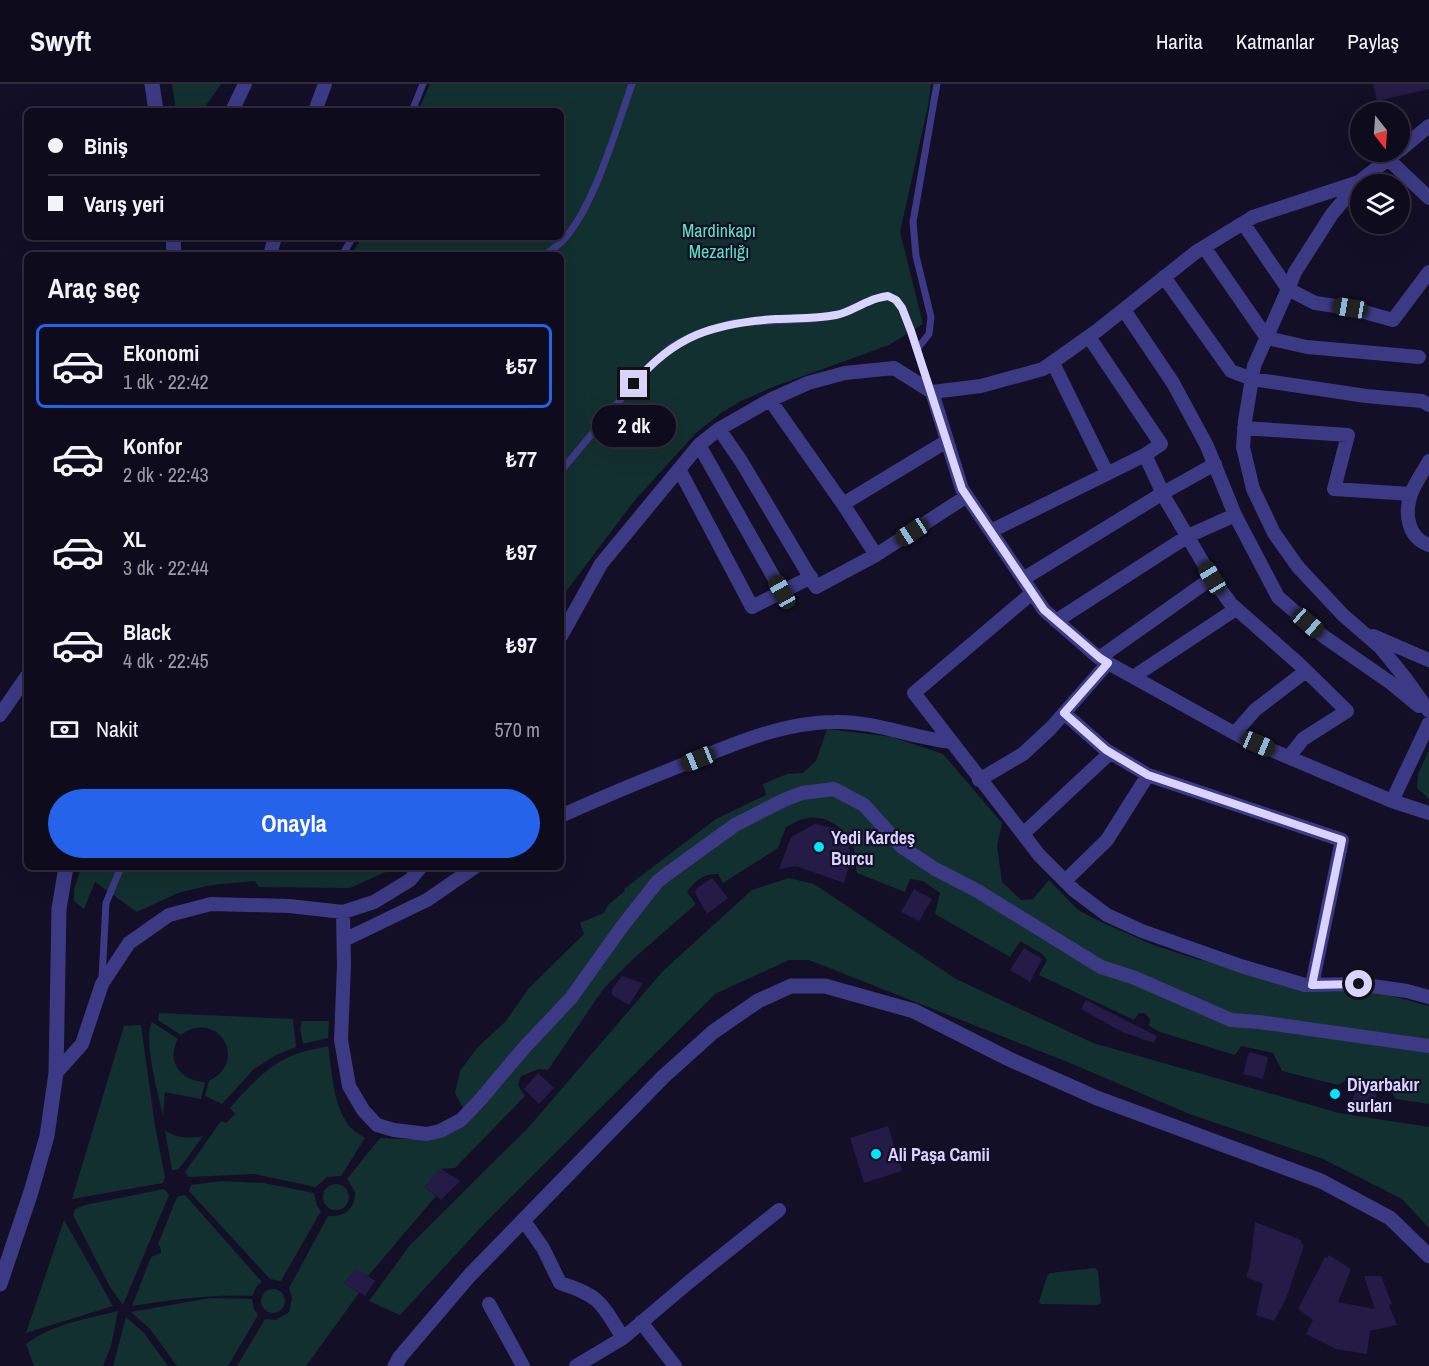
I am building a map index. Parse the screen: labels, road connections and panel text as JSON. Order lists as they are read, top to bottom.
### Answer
{
  "parks": ["Mardinkapı Mezarlığı"],
  "places": ["Yedi Kardeş Burcu", "Diyarbakır surları", "Ali Paşa Camii"],
  "north": "bottom",
  "page": {
    "header": "Swyft",
    "nav": ["Harita", "Katmanlar", "Paylaş"],
    "banner": ["Biniş", "Varış yeri"],
    "heading": "Araç seç",
    "list": [
      {
        "name": "Ekonomi",
        "note": "1 dk · 22:42",
        "value": "₺57"
      },
      {
        "name": "Konfor",
        "note": "2 dk · 22:43",
        "value": "₺77"
      },
      {
        "name": "XL",
        "note": "3 dk · 22:44",
        "value": "₺97"
      },
      {
        "name": "Black",
        "note": "4 dk · 22:45",
        "value": "₺97"
      }
    ],
    "bubble": "2 dk",
    "pay": ["Nakit", "570 m"],
    "buttons": "Onayla"
  }
}
